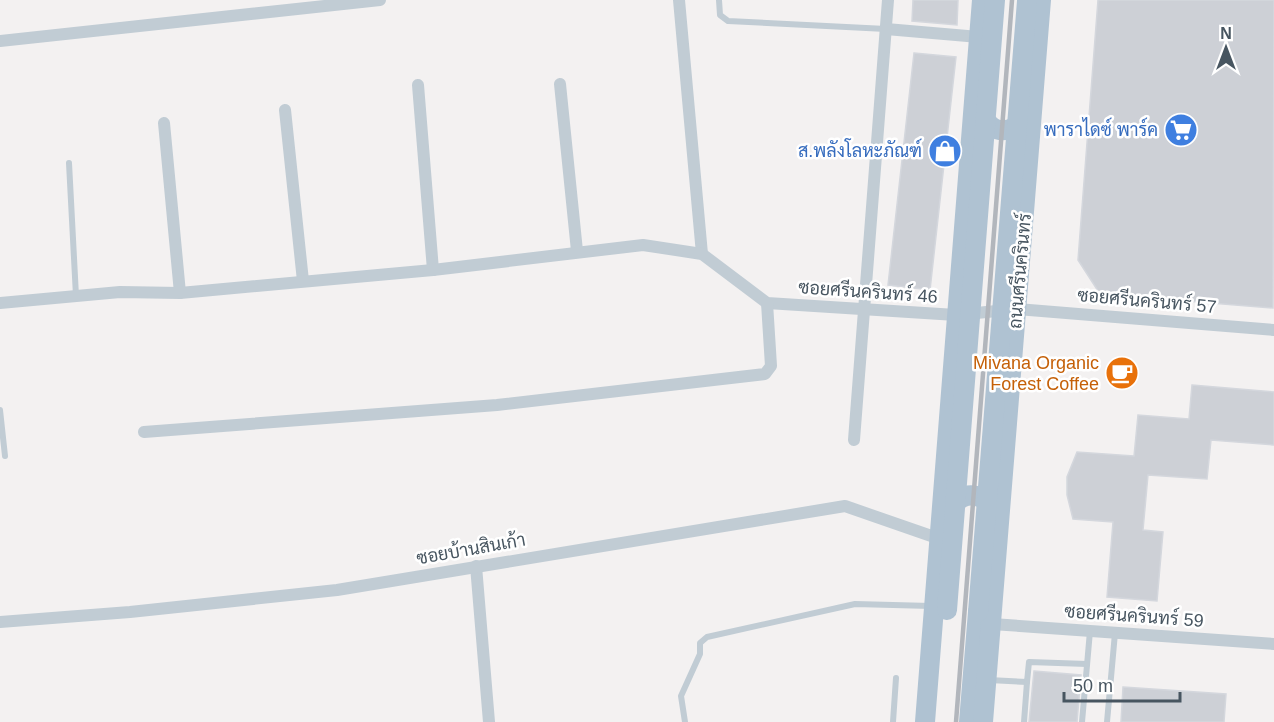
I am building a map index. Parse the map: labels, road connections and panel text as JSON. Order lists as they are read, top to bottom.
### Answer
{
  "streets": {
    "main road": ["ถนนศรีนครินทร์"],
    "street": [
      "ซอยศรีนครินทร์ 46",
      "ซอยศรีนครินทร์ 57",
      "ซอยบ้านสินเก้า",
      "ซอยศรีนครินทร์ 59"
    ]
  },
  "crossings": [
    ["ถนนศรีนครินทร์", "ซอยศรีนครินทร์ 46"],
    ["ถนนศรีนครินทร์", "ซอยศรีนครินทร์ 57"],
    ["ถนนศรีนครินทร์", "ซอยศรีนครินทร์ 59"],
    ["ซอยศรีนครินทร์ 46", "ซอยศรีนครินทร์ 57"]
  ],
  "places": {
    "supermarket": ["พาราไดซ์ พาร์ค"],
    "shop": ["ส.พลังโลหะภัณฑ์"],
    "cafe": ["Mivana Organic Forest Coffee"]
  },
  "scale_bar": "50 m",
  "north": "top"
}
